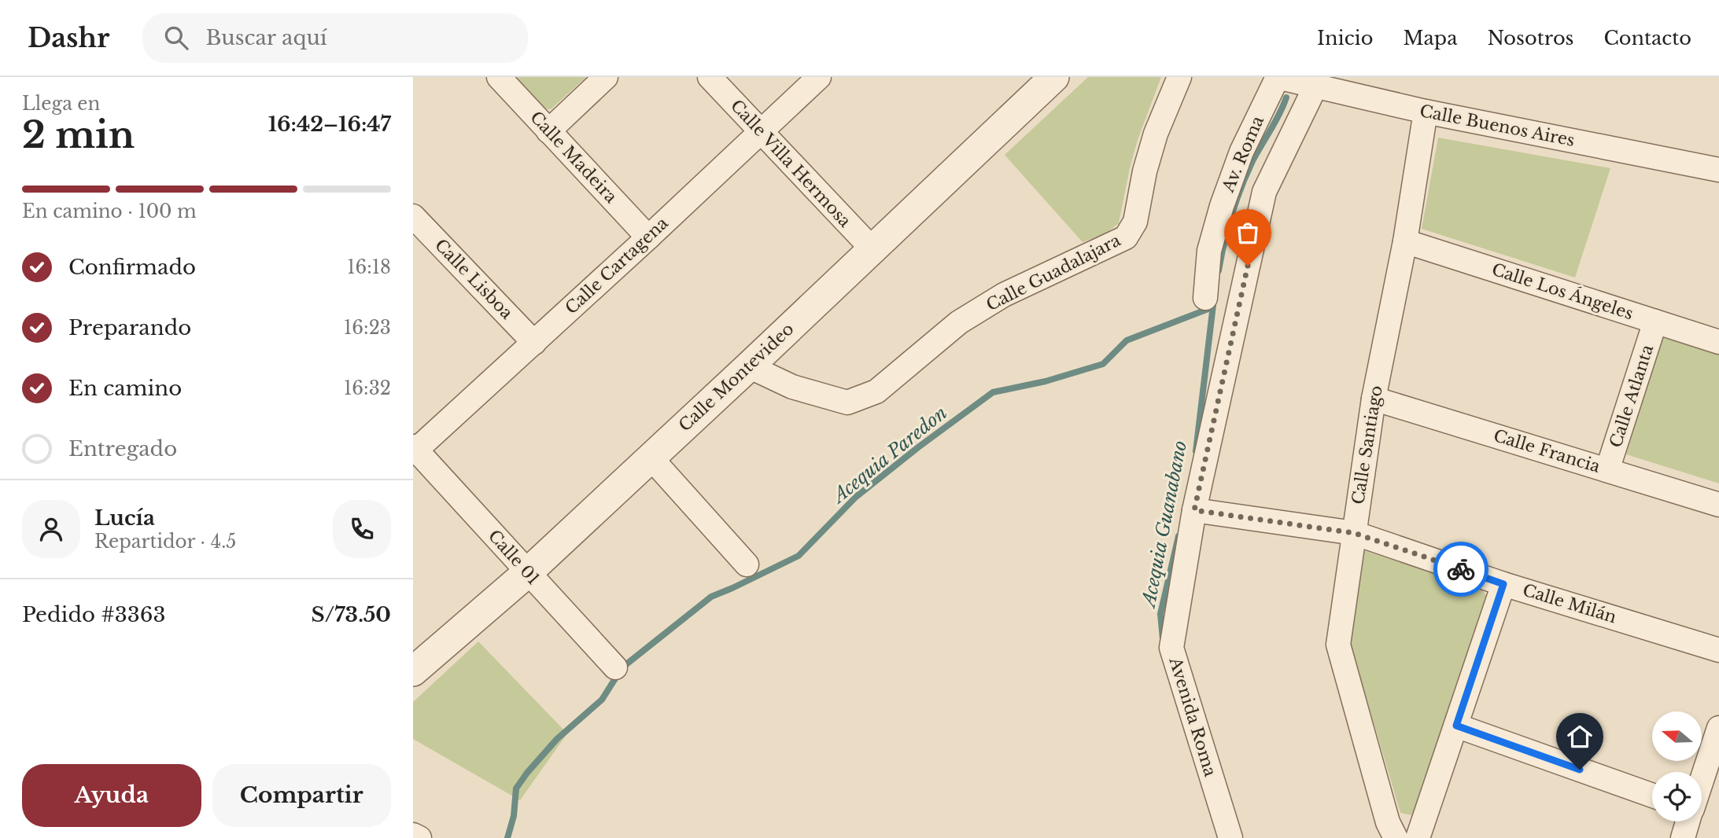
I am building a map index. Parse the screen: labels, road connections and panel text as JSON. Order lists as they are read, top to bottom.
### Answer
{
  "streets": {
    "street": [
      "Calle Buenos Aires",
      "Av. Roma",
      "Calle Madeira",
      "Calle Villa Hermosa",
      "Calle Cartagena",
      "Calle Guadalajara",
      "Calle Lisboa",
      "Calle Los Ángeles",
      "Calle Montevideo",
      "Calle Atlanta",
      "Calle Santiago",
      "Calle Francia",
      "Calle 01",
      "Calle Milán",
      "Avenida Roma"
    ]
  },
  "crossings": [
    ["Calle Buenos Aires", "Av. Roma"],
    ["Calle Buenos Aires", "Calle Santiago"],
    ["Calle Buenos Aires", "Avenida Roma"],
    ["Calle Madeira", "Calle Cartagena"],
    ["Calle Villa Hermosa", "Calle Cartagena"],
    ["Calle Villa Hermosa", "Calle Montevideo"],
    ["Calle Cartagena", "Calle Lisboa"],
    ["Calle Cartagena", "Calle 01"],
    ["Calle Guadalajara", "Calle Montevideo"],
    ["Calle Los Ángeles", "Calle Atlanta"],
    ["Calle Los Ángeles", "Calle Santiago"],
    ["Calle Montevideo", "Calle 01"],
    ["Calle Atlanta", "Calle Francia"],
    ["Calle Santiago", "Calle Francia"],
    ["Calle Santiago", "Calle Milán"],
    ["Calle Milán", "Avenida Roma"]
  ],
  "water": ["Acequia Paredon", "Acequia Guanabano"],
  "north": "left",
  "page": {
    "header": "Dashr",
    "search": "Buscar aquí",
    "nav": [
      "Inicio",
      "Mapa",
      "Nosotros",
      "Contacto"
    ],
    "heading": ["2 min", "Llega en", "16:42–16:47"],
    "panel": [
      "Lucía",
      "Repartidor · 4.5",
      "Pedido #3363",
      "S/73.50"
    ],
    "bar": "En camino · 100 m",
    "list": [
      ["Confirmado", "16:18"],
      ["Preparando", "16:23"],
      ["En camino", "16:32"],
      "Entregado"
    ],
    "buttons": ["Ayuda", "Compartir"]
  }
}
